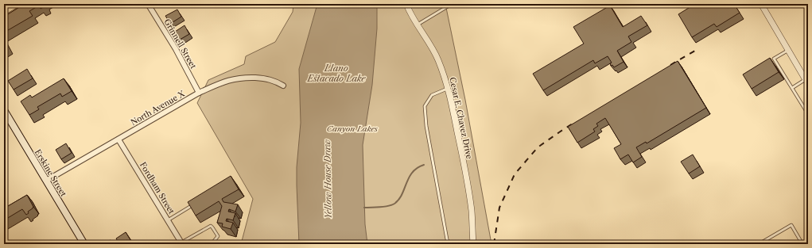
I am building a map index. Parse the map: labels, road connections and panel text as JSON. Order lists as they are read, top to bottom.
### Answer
{
  "streets": {
    "main road": ["Erskine Street"],
    "street": [
      "Grinnell Street",
      "North Avenue X",
      "Cesar E. Chavez Drive",
      "Fordham Street"
    ]
  },
  "crossings": [
    ["Grinnell Street", "North Avenue X"],
    ["North Avenue X", "Erskine Street"],
    ["North Avenue X", "Fordham Street"]
  ],
  "water": ["Llano Estacado Lake", "Yellow House Draw"],
  "parks": ["Canyon Lakes"]
}
